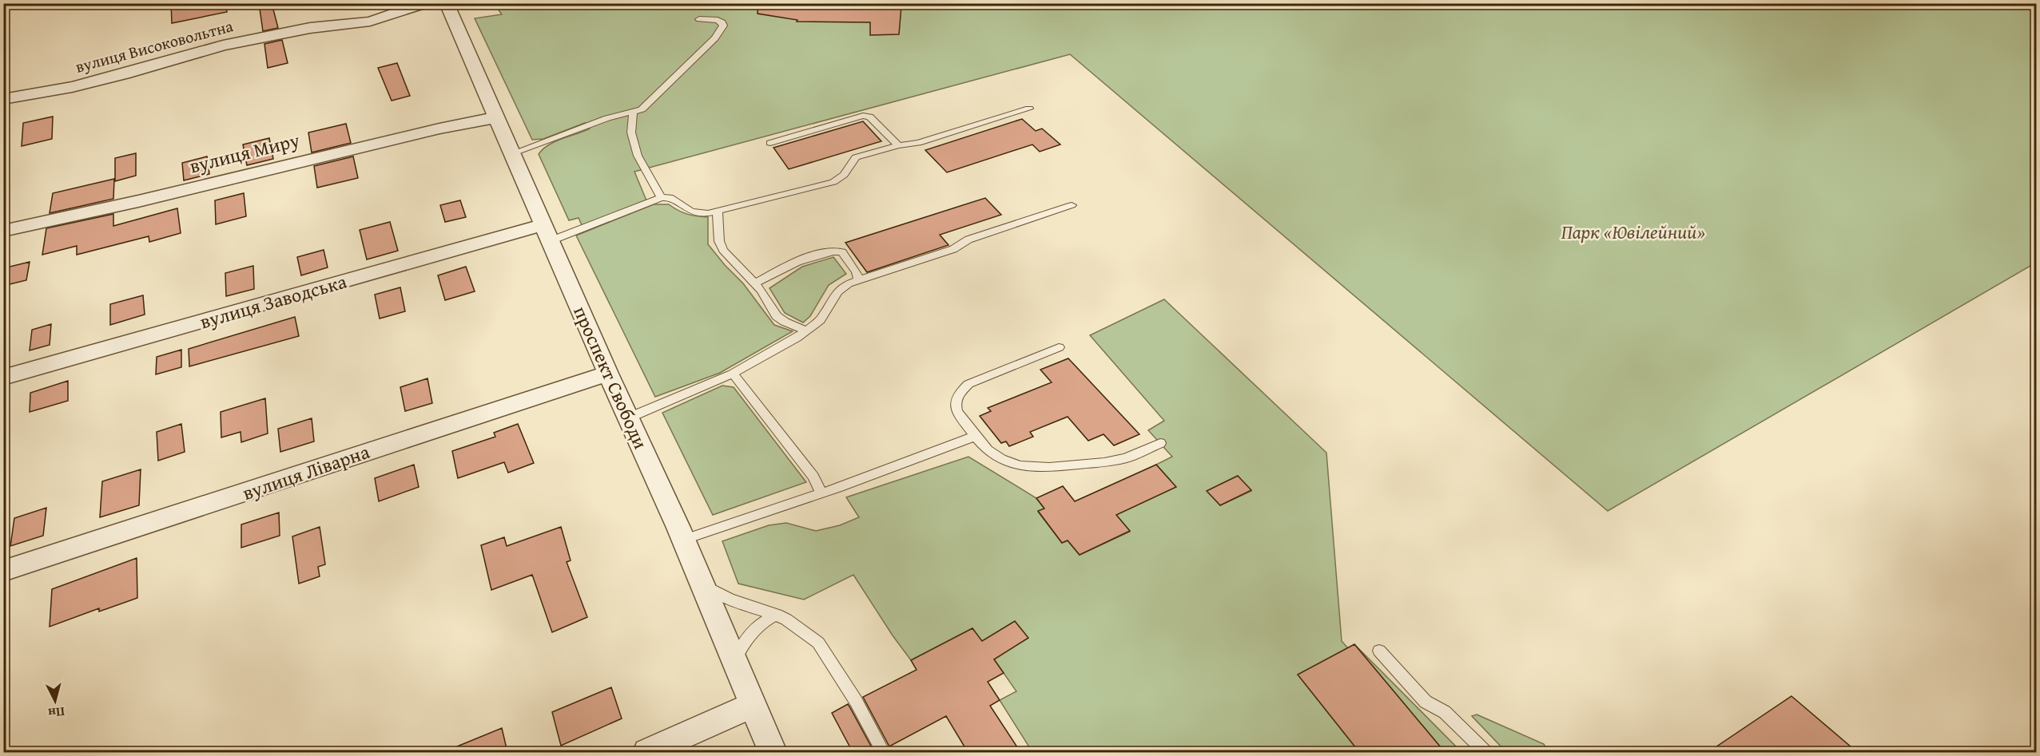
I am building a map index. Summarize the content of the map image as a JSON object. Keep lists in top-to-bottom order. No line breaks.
{"streets":{"street":["вулиця Високовольтна","вулиця Миру","вулиця Заводська","проспект Свободи","вулиця Ліварна"]},"crossings":[["вулиця Миру","проспект Свободи"],["вулиця Заводська","проспект Свободи"],["проспект Свободи","вулиця Ліварна"]],"parks":["Парк «Ювілейний»"],"north":"bottom"}
